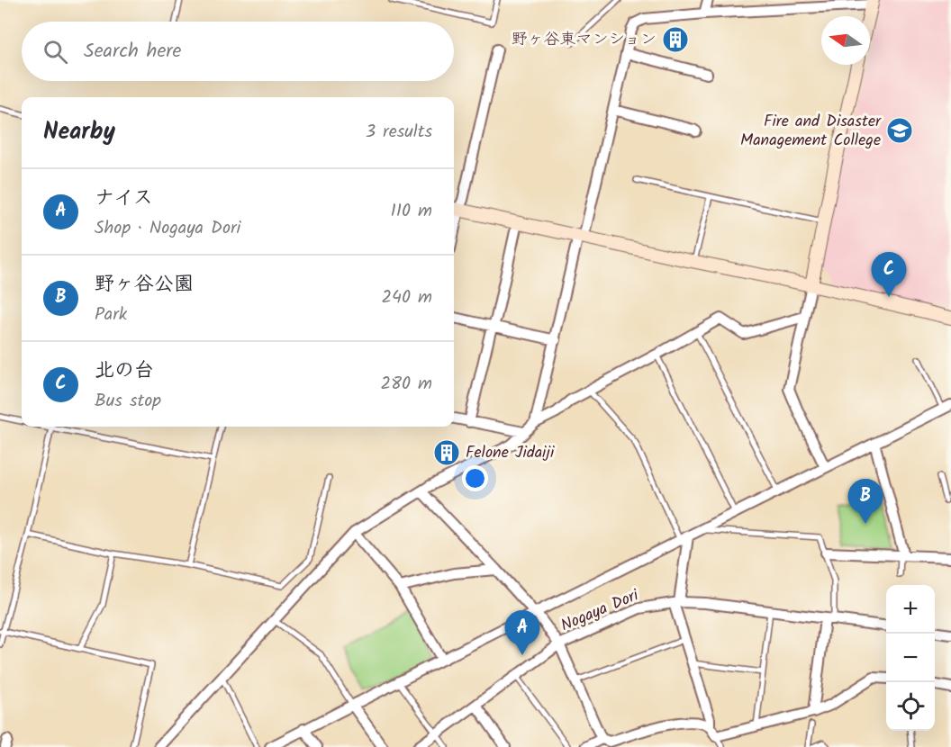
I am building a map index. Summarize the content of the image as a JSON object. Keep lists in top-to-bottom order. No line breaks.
{"streets":{"street":["Nogaya Dori"]},"places":{"building":["野ヶ谷東マンション","Felone Jidaiji"],"school or university":["Fire and Disaster Management College"]},"north":"left","page":{"search":"Search here","heading":["Nearby","3 results"],"list":[{"mark":"A","name":"ナイス","note":"Shop · Nogaya Dori","value":"110 m"},{"mark":"B","name":"野ヶ谷公園","note":"Park","value":"240 m"},{"mark":"C","name":"北の台","note":"Bus stop","value":"280 m"}],"pins":["C","B","A"],"map_buttons":["+","−"]}}
